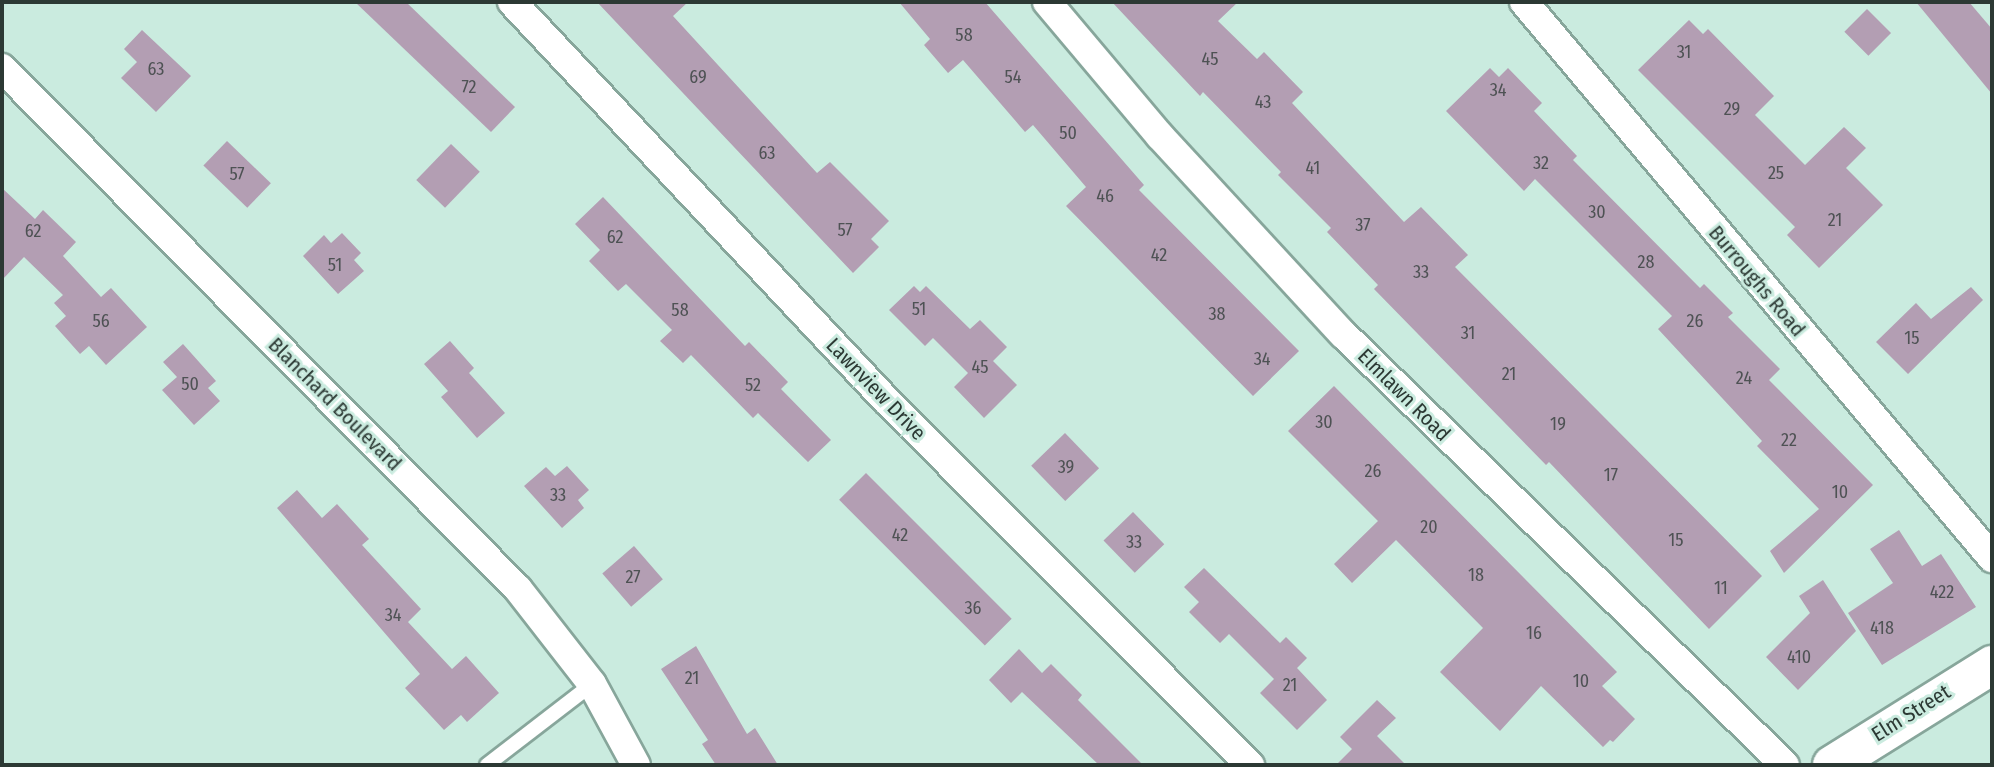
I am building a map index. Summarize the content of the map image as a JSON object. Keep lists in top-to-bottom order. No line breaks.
{"streets":{"main road":["Elm Street"],"street":["Burroughs Road","Lawnview Drive","Elmlawn Road","Blanchard Boulevard"]},"house_numbers":["58","31","45","63","69","54","72","34","43","29","50","63","32","41","25","57","46","30","21","37","57","62","62","42","28","51","33","51","58","38","56","26","31","15","34","45","21","24","50","52","30","19","22","39","26","17","10","33","20","42","15","33","18","27","11","422","36","34","418","16","410","21","10","21"]}
